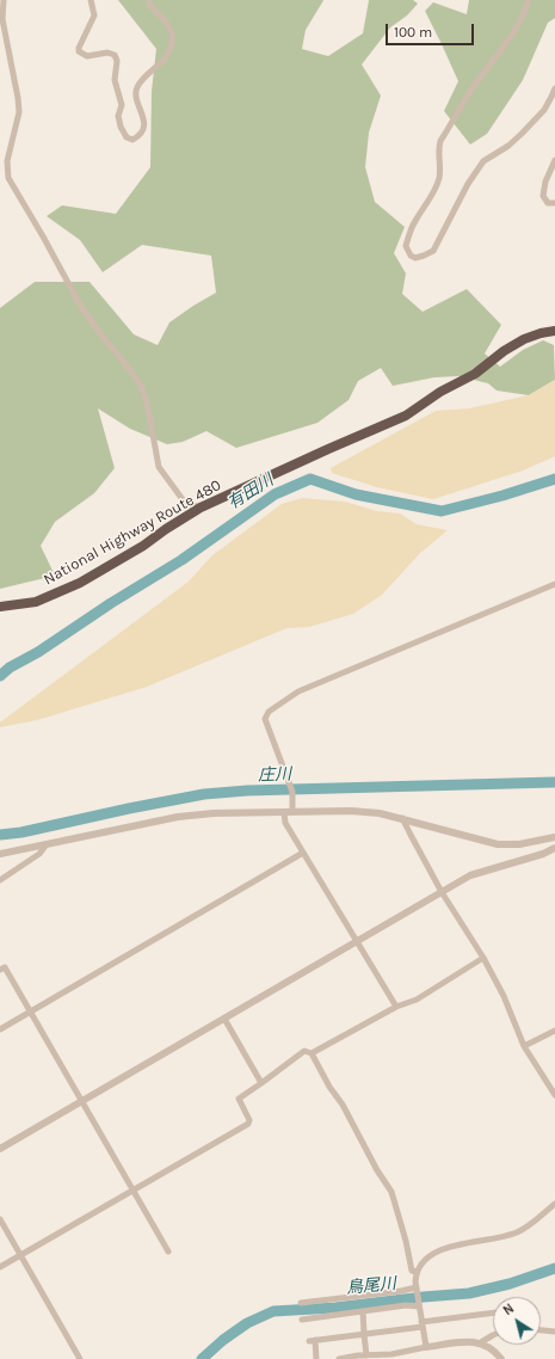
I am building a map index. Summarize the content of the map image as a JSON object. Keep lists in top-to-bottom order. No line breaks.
{"streets":{"highway":["National Highway Route 480"]},"water":["有田川","庄川","鳥尾川"],"scale_bar":"100 m","north":"top left"}
